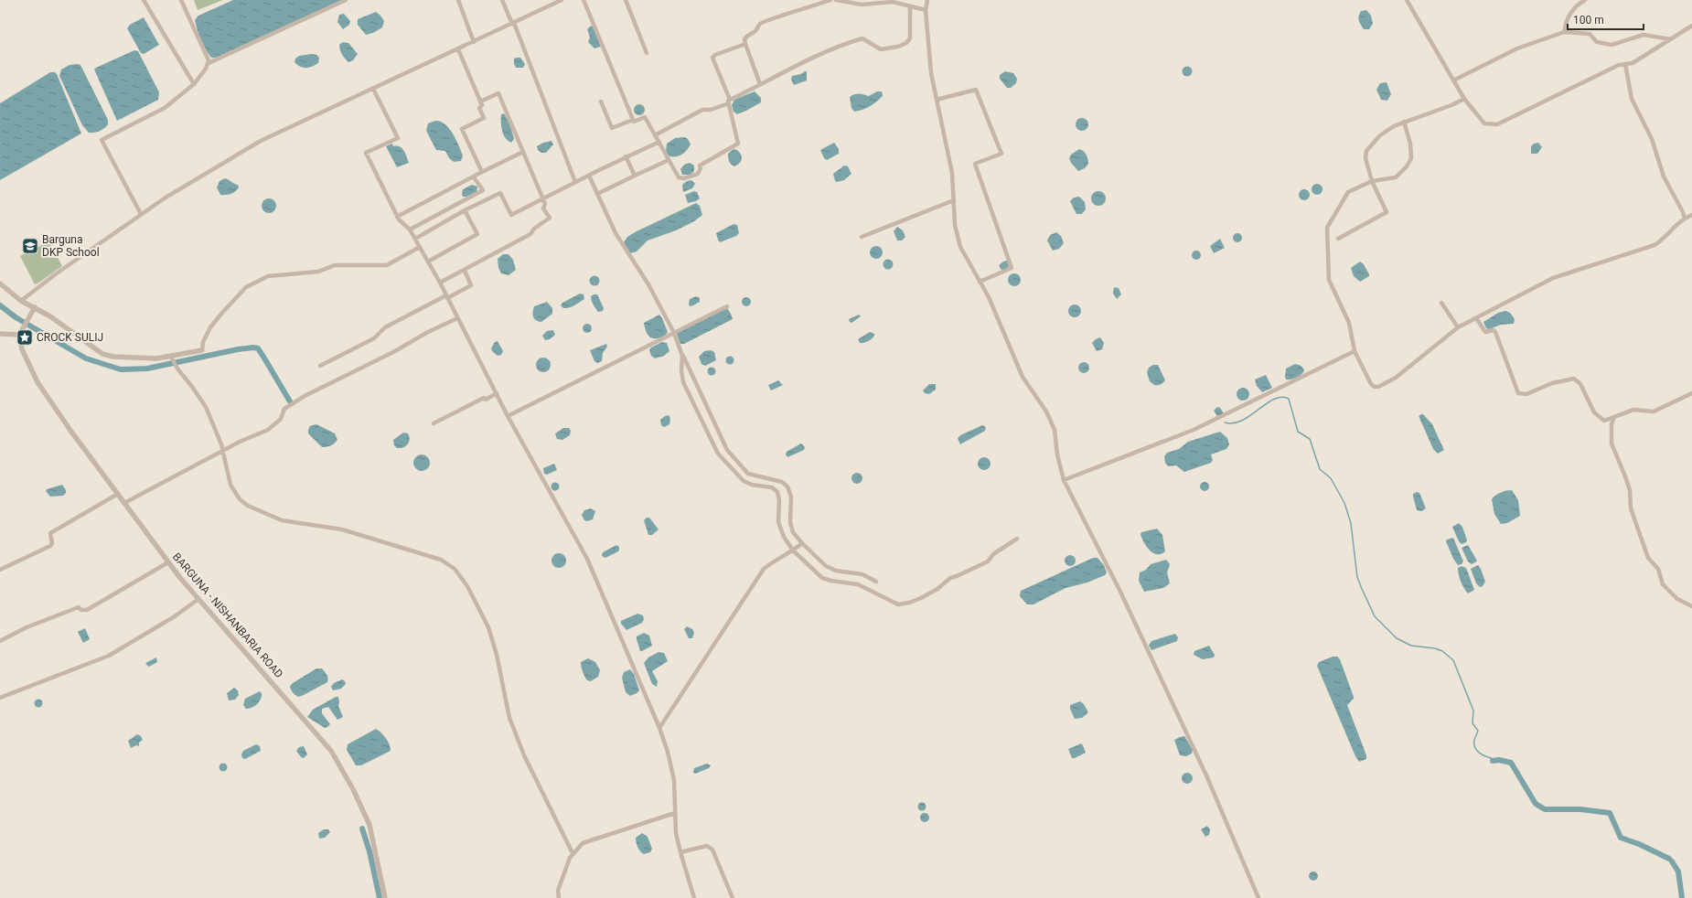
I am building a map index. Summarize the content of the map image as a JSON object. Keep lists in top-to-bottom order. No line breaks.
{"streets":{"street":["BARGUNA - NISHANBARIA ROAD"]},"places":{"school or university":["Barguna DKP School"],"place":["CROCK SULIJ"]},"scale_bar":"100 m"}
